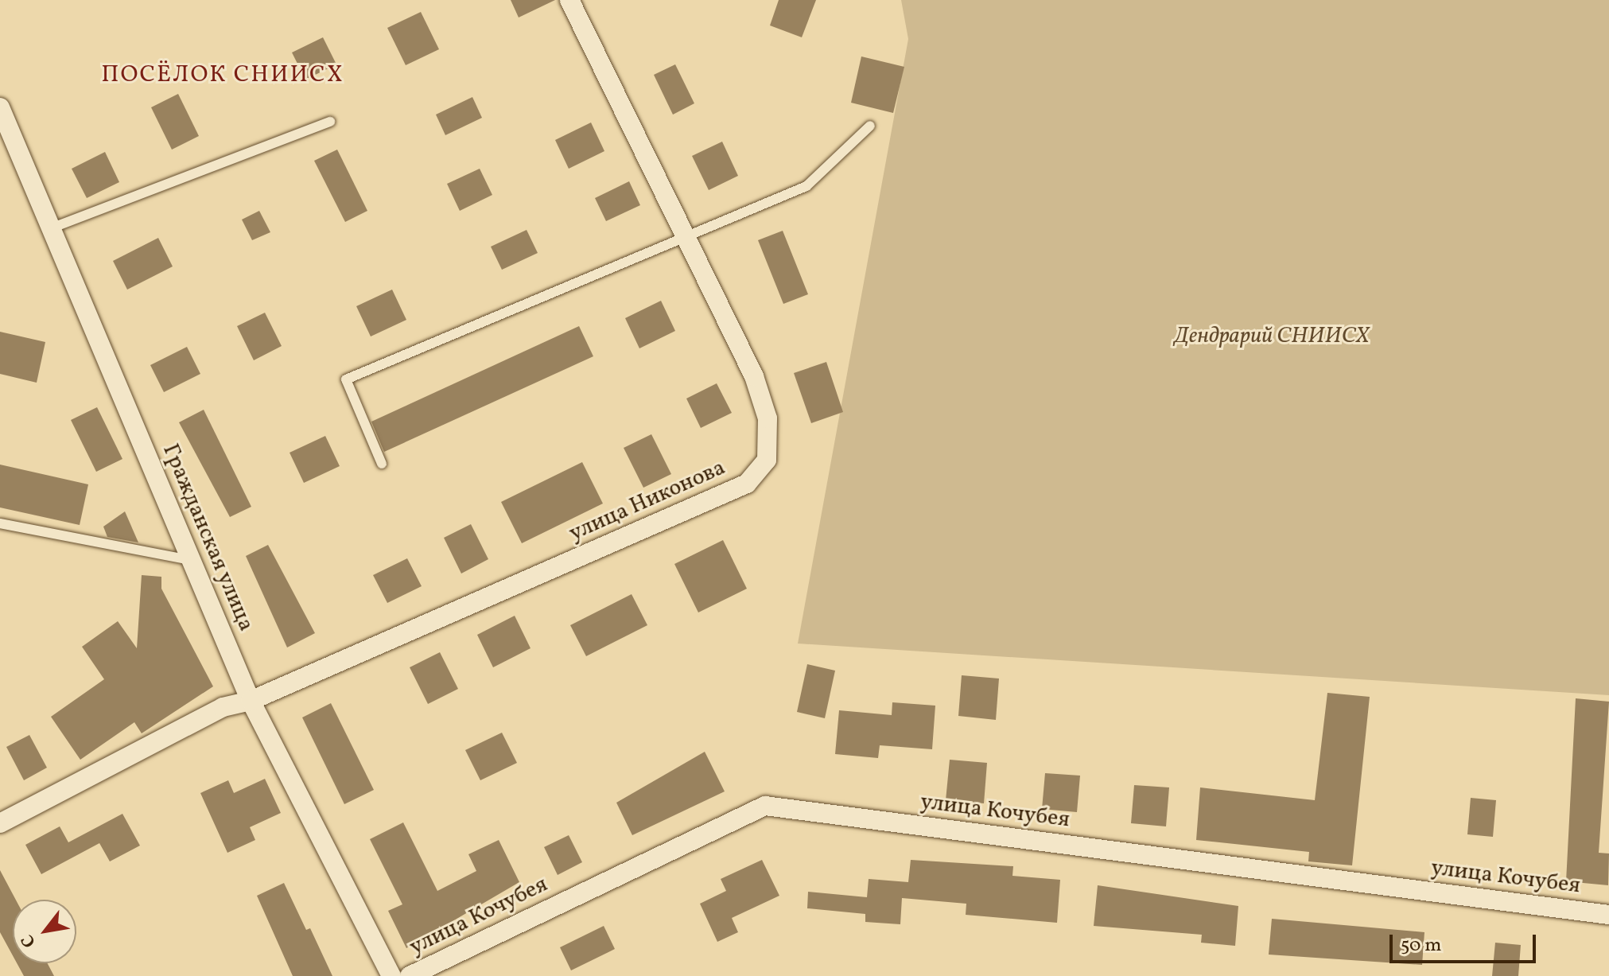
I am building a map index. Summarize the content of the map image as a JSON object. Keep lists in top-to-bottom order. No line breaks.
{"streets":{"street":["улица Никонова","Гражданская улица","улица Кочубея"]},"crossings":[["улица Никонова","Гражданская улица"]],"districts":["ПОСЁЛОК СНИИСХ"],"parks":["Дендрарий СНИИСХ"],"scale_bar":"50 m","north":"bottom left"}
